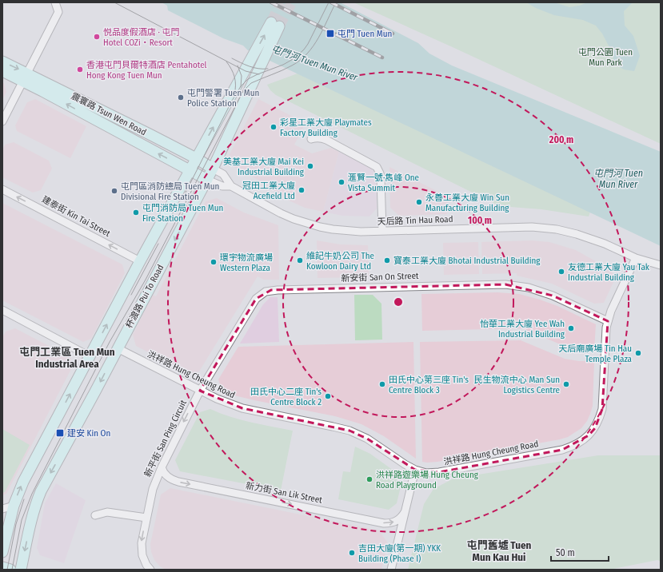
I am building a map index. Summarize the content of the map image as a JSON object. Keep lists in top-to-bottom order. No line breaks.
{"streets":{"main road":["震寰路 Tsun Wen Road","杯渡路 Pui To Road"],"street":["建泰街 Kin Tai Street","天后路 Tin Hau Road","新安街 San On Street","洪祥路 Hung Cheung Road","新平街 San Ping Circuit","新力街 San Lik Street"]},"crossings":[["震寰路 Tsun Wen Road","天后路 Tin Hau Road"],["震寰路 Tsun Wen Road","杯渡路 Pui To Road"],["建泰街 Kin Tai Street","杯渡路 Pui To Road"],["天后路 Tin Hau Road","杯渡路 Pui To Road"],["天后路 Tin Hau Road","洪祥路 Hung Cheung Road"],["新安街 San On Street","洪祥路 Hung Cheung Road"],["新安街 San On Street","新平街 San Ping Circuit"],["杯渡路 Pui To Road","洪祥路 Hung Cheung Road"],["洪祥路 Hung Cheung Road","新平街 San Ping Circuit"],["新平街 San Ping Circuit","新力街 San Lik Street"]],"one_way":["建泰街 Kin Tai Street","新平街 San Ping Circuit","新力街 San Lik Street"],"districts":["屯門工業區 Tuen Mun Industrial Area","屯門舊墟 Tuen Mun Kau Hui"],"water":["屯門河 Tuen Mun River"],"parks":["屯門公園 Tuen Mun Park"],"places":{"transit":["屯門 Tuen Mun","建安 Kin On"],"other":["悦品度假酒店 ∙ 屯門 Hotel COZi‧Resort","香港屯門貝爾特酒店 Pentahotel Hong Kong Tuen Mun","屯門警署 Tuen Mun Police Station","彩星工業大廈 Playmates Factory Building","美基工業大廈 Mai Kei Industrial Building","滙賢一號·雋峰 One Vista Summit","冠田工業大廈 Acefield Ltd","屯門區消防總局 Tuen Mun Divisional Fire Station","永善工業大廈 Win Sun Manufacturing Building","屯門消防局 Tuen Mun Fire Station","維記牛奶公司 The Kowloon Dairy Ltd","寶泰工業大廈 Bhotai Industrial Building","環宇物流廣場 Western Plaza","友德工業大廈 Yau Tak Industrial Building","怡華工業大廈 Yee Wah Industrial Building","天后廟廣場 Tin Hau Temple Plaza","田氏中心第三座 Tin's Centre Block 3","民生物流中心 Man Sun Logistics Centre","田氏中心二座 Tin's Centre Block 2","洪祥路遊樂場 Hung Cheung Road Playground","吉田大廈(第一期) YKK Building (Phase I)"]},"scale_bar":"50 m","rings":["200 m","100 m"]}
